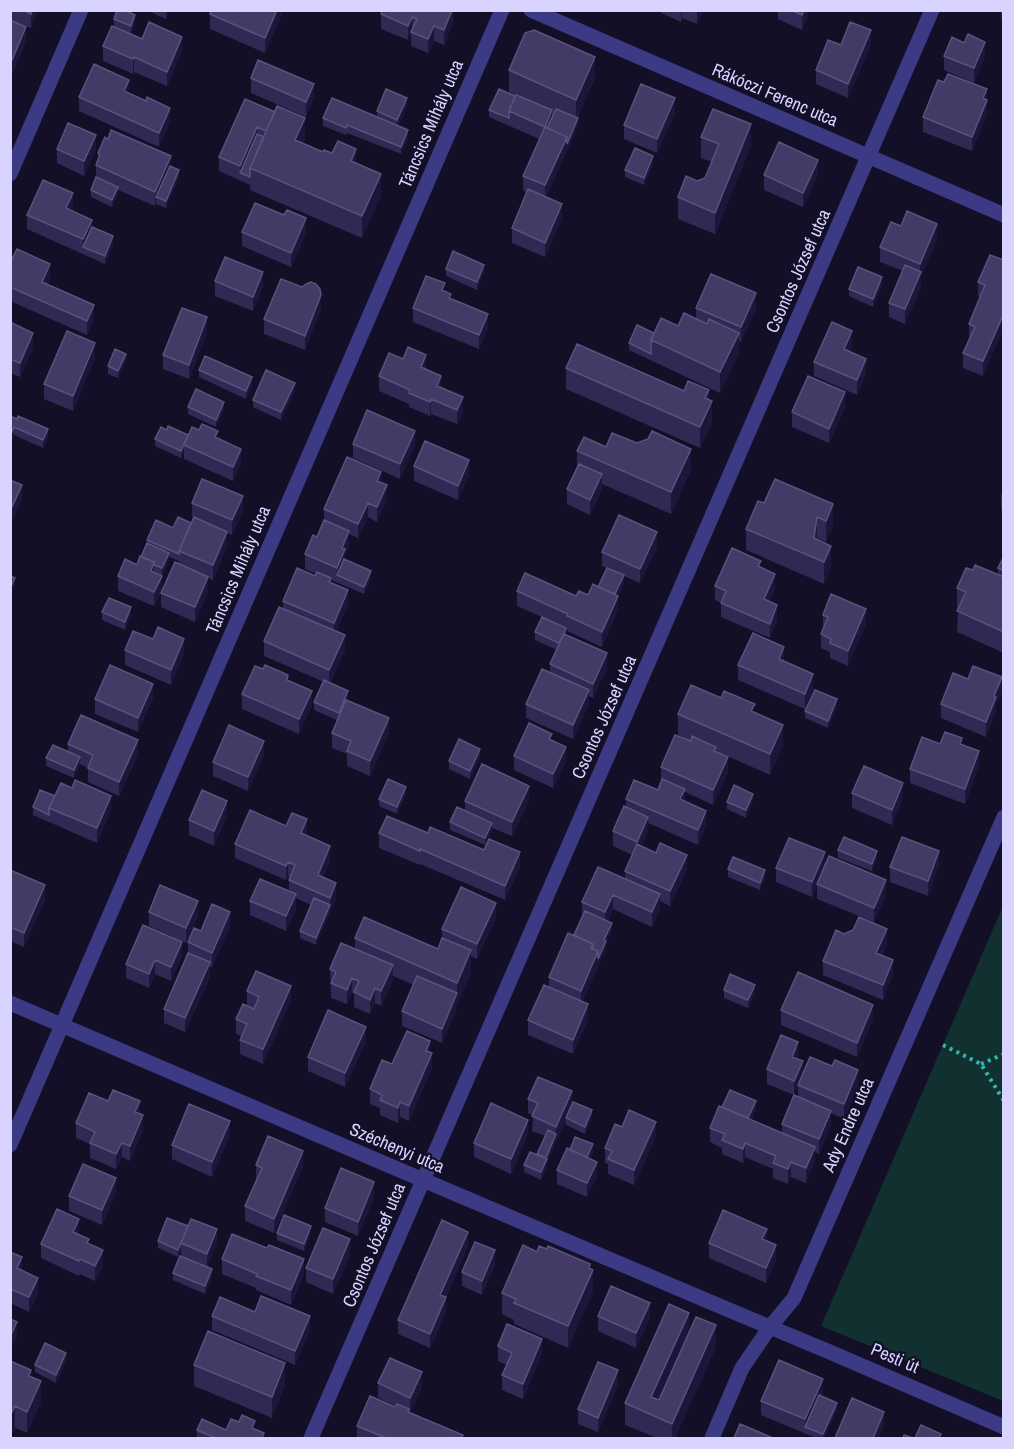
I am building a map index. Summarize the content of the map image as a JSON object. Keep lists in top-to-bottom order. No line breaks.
{"streets":{"street":["Rákóczi Ferenc utca","Táncsics Mihály utca","Csontos József utca","Ady Endre utca","Széchenyi utca","Pesti út"]},"crossings":[["Rákóczi Ferenc utca","Csontos József utca"],["Táncsics Mihály utca","Széchenyi utca"],["Csontos József utca","Széchenyi utca"],["Ady Endre utca","Széchenyi utca"],["Ady Endre utca","Pesti út"],["Széchenyi utca","Pesti út"]]}
